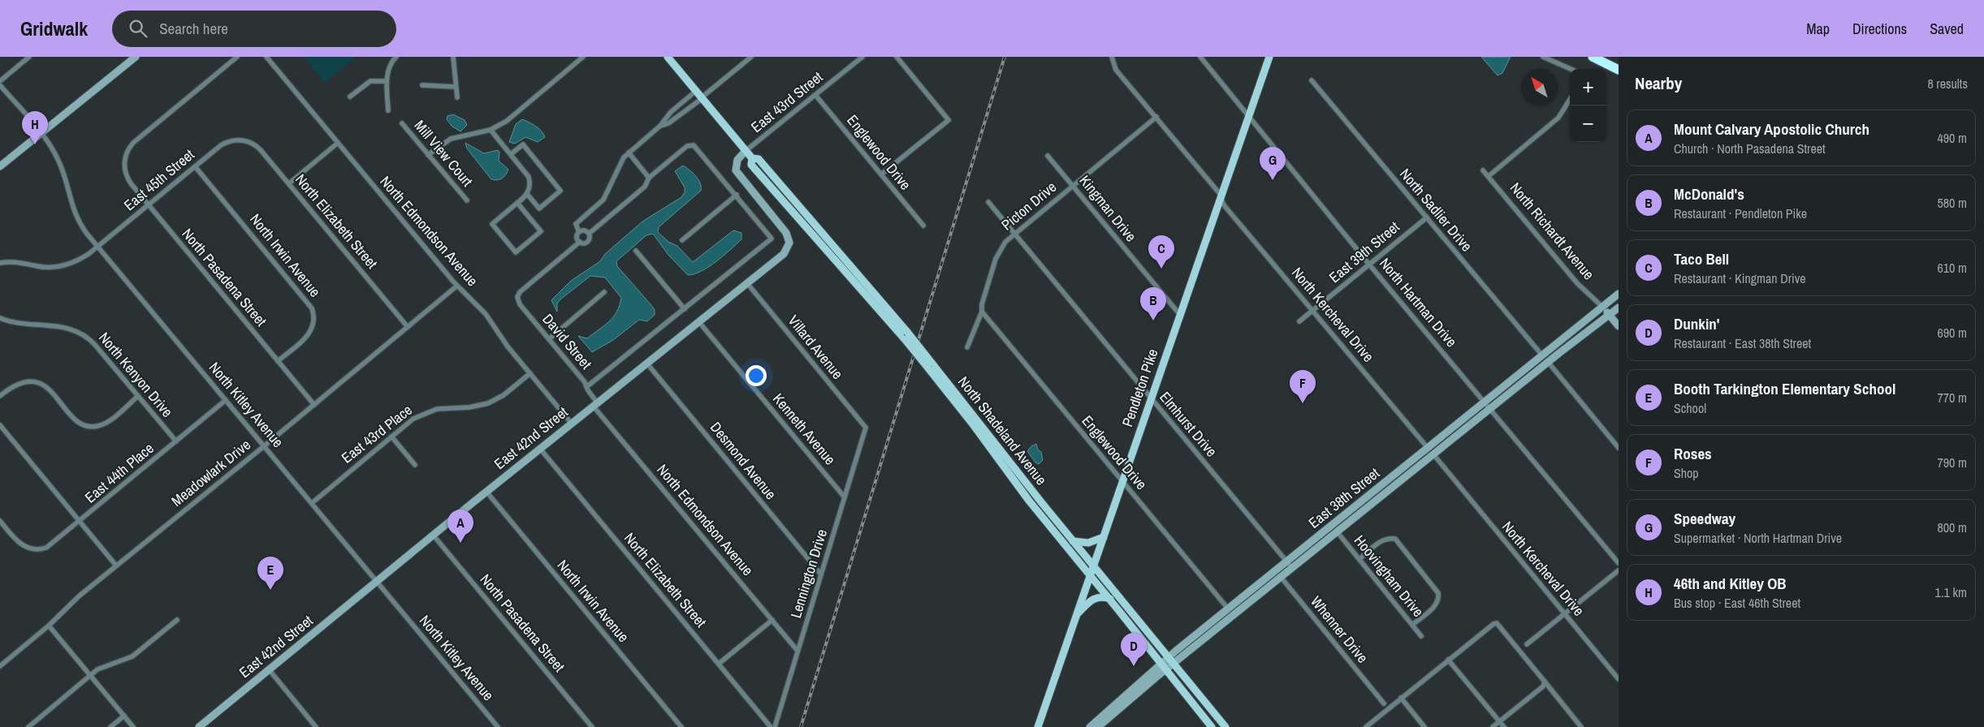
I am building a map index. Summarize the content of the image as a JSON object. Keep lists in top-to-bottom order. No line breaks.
{"streets":{"main road":["North Richardt Avenue","Pendleton Pike","North Shadeland Avenue","East 42nd Street","East 38th Street"],"street":["East 43rd Street","Englewood Drive","Mill View Court","East 45th Street","Picton Drive","Kingman Drive","North Sadlier Drive","North Elizabeth Street","North Edmondson Avenue","East 39th Street","North Irwin Avenue","North Pasadena Street","North Hartman Drive","North Kercheval Drive","David Street","Villard Avenue","North Kenyon Drive","North Kitley Avenue","Elmhurst Drive","Kenneth Avenue","East 43rd Place","Desmond Avenue","East 44th Place","Meadowlark Drive","Lennington Drive","Hoovingham Drive","Whenner Drive"]},"crossings":[["East 43rd Street","Englewood Drive"],["East 43rd Street","North Shadeland Avenue"],["East 43rd Street","East 42nd Street"],["Englewood Drive","Picton Drive"],["Englewood Drive","Pendleton Pike"],["Englewood Drive","East 38th Street"],["East 45th Street","North Elizabeth Street"],["East 45th Street","North Irwin Avenue"],["East 45th Street","North Pasadena Street"],["East 45th Street","North Kitley Avenue"],["Picton Drive","Kingman Drive"],["Picton Drive","North Kercheval Drive"],["Picton Drive","Elmhurst Drive"],["Kingman Drive","Pendleton Pike"],["North Sadlier Drive","East 39th Street"],["North Sadlier Drive","East 38th Street"],["North Elizabeth Street","East 42nd Street"],["North Elizabeth Street","Meadowlark Drive"],["North Edmondson Avenue","David Street"],["North Edmondson Avenue","East 43rd Place"],["North Edmondson Avenue","East 42nd Street"],["North Edmondson Avenue","Meadowlark Drive"],["North Edmondson Avenue","Lennington Drive"],["North Richardt Avenue","East 38th Street"],["East 39th Street","North Hartman Drive"],["East 39th Street","North Kercheval Drive"],["North Irwin Avenue","North Pasadena Street"],["North Irwin Avenue","East 42nd Street"],["North Pasadena Street","East 42nd Street"],["North Pasadena Street","Meadowlark Drive"],["North Hartman Drive","Pendleton Pike"],["North Hartman Drive","East 38th Street"],["North Kercheval Drive","Pendleton Pike"],["North Kercheval Drive","East 38th Street"],["David Street","East 42nd Street"],["Villard Avenue","East 42nd Street"],["Villard Avenue","Lennington Drive"],["North Kenyon Drive","East 44th Place"],["Pendleton Pike","Elmhurst Drive"],["Pendleton Pike","North Shadeland Avenue"],["North Kitley Avenue","East 43rd Place"],["North Kitley Avenue","East 42nd Street"],["North Kitley Avenue","East 44th Place"],["North Kitley Avenue","Meadowlark Drive"],["Elmhurst Drive","East 38th Street"],["Kenneth Avenue","East 42nd Street"],["Kenneth Avenue","Lennington Drive"],["North Shadeland Avenue","East 42nd Street"],["North Shadeland Avenue","East 38th Street"],["East 42nd Street","Desmond Avenue"],["Desmond Avenue","Lennington Drive"],["East 38th Street","Hoovingham Drive"],["East 38th Street","Whenner Drive"]],"north":"top left","page":{"header":"Gridwalk","search":"Search here","nav":["Map","Directions","Saved"],"heading":["Nearby","8 results"],"map_buttons":["+","−"],"list":[{"mark":"A","name":"Mount Calvary Apostolic Church","note":"Church · North Pasadena Street","value":"490 m"},{"mark":"B","name":"McDonald's","note":"Restaurant · Pendleton Pike","value":"580 m"},{"mark":"C","name":"Taco Bell","note":"Restaurant · Kingman Drive","value":"610 m"},{"mark":"D","name":"Dunkin'","note":"Restaurant · East 38th Street","value":"690 m"},{"mark":"E","name":"Booth Tarkington Elementary School","note":"School","value":"770 m"},{"mark":"F","name":"Roses","note":"Shop","value":"790 m"},{"mark":"G","name":"Speedway","note":"Supermarket · North Hartman Drive","value":"800 m"},{"mark":"H","name":"46th and Kitley OB","note":"Bus stop · East 46th Street","value":"1.1 km"}],"pins":["H","G","C","B","F","A","E","D"]}}
